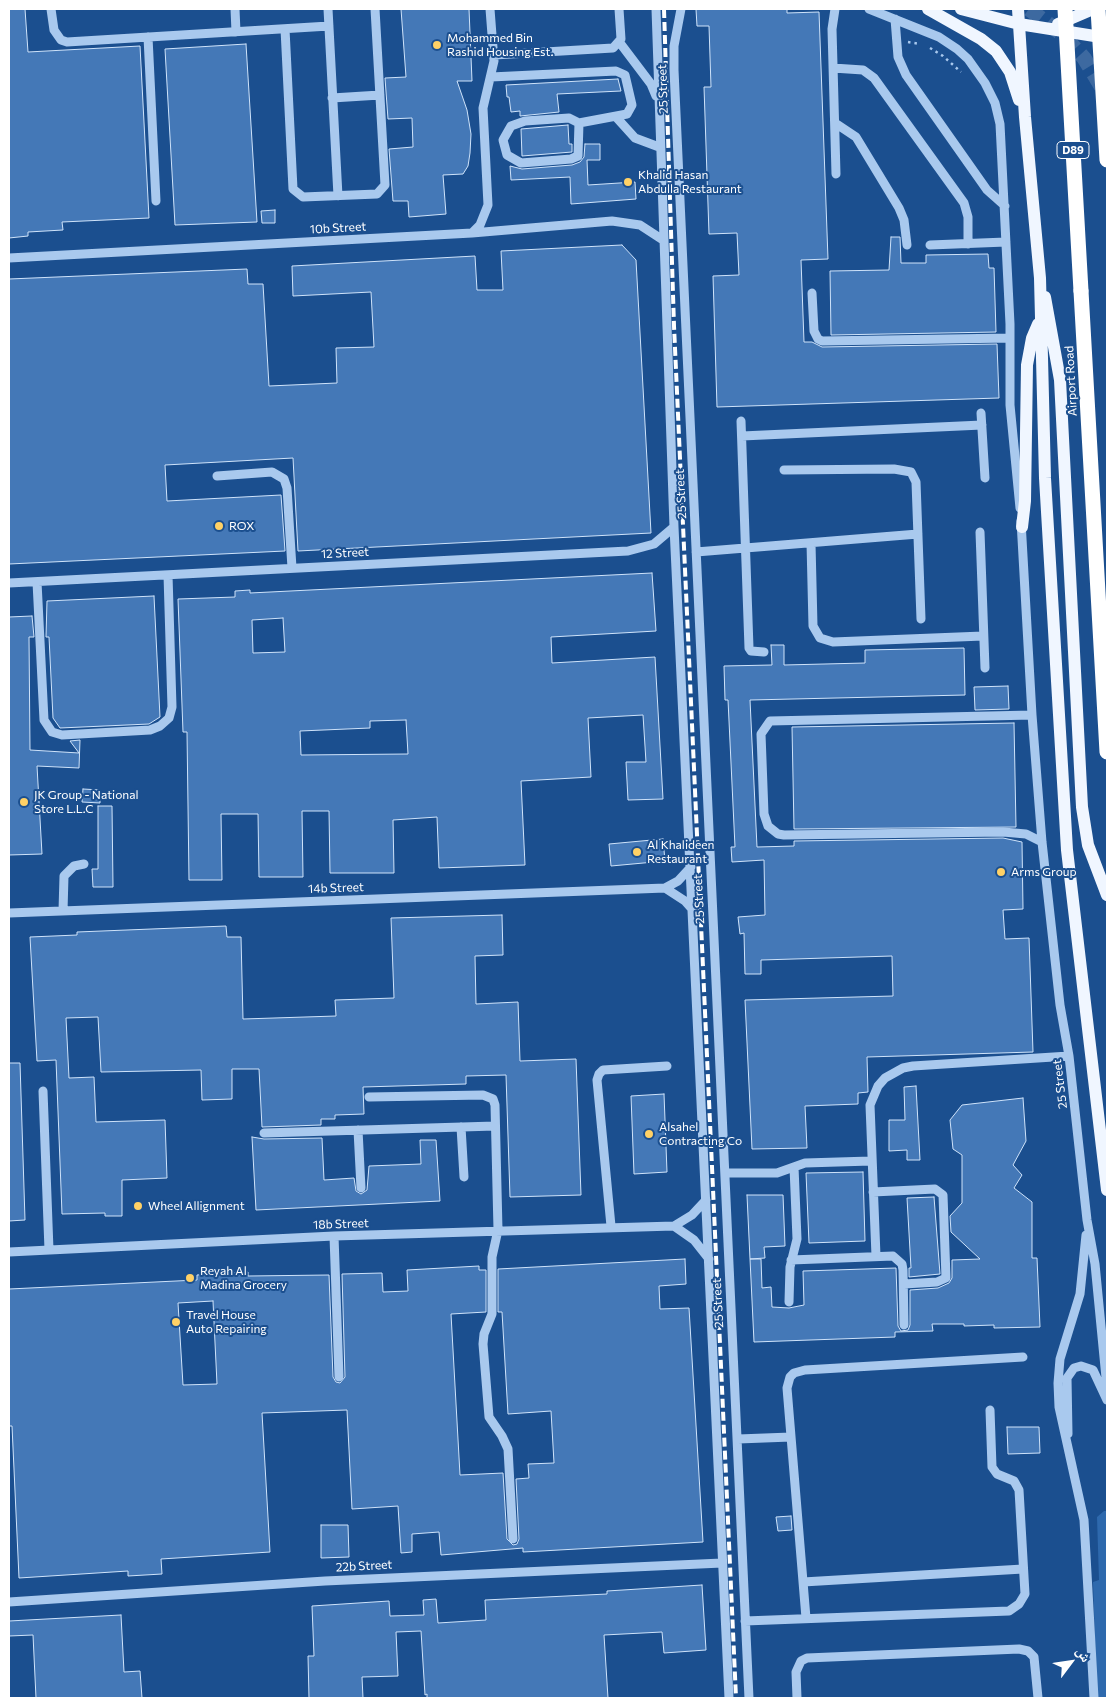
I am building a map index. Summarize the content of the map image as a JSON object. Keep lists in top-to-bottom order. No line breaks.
{"streets":{"highway":["D89","Airport Road"],"street":["25 Street","10b Street","12 Street","14b Street","18b Street","22b Street"]},"crossings":[["25 Street","10b Street"],["25 Street","12 Street"],["25 Street","22b Street"]],"places":["Mohammed Bin Rashid Housing Est.","Khalid Hasan Abdulla Restaurant","ROX","JK Group - National Store L.L.C","Al Khalideen Restaurant","Arms Group","Alsahel Contracting Co","Wheel Allignment","Reyah Al Madina Grocery","Travel House Auto Repairing"],"north":"top right"}
